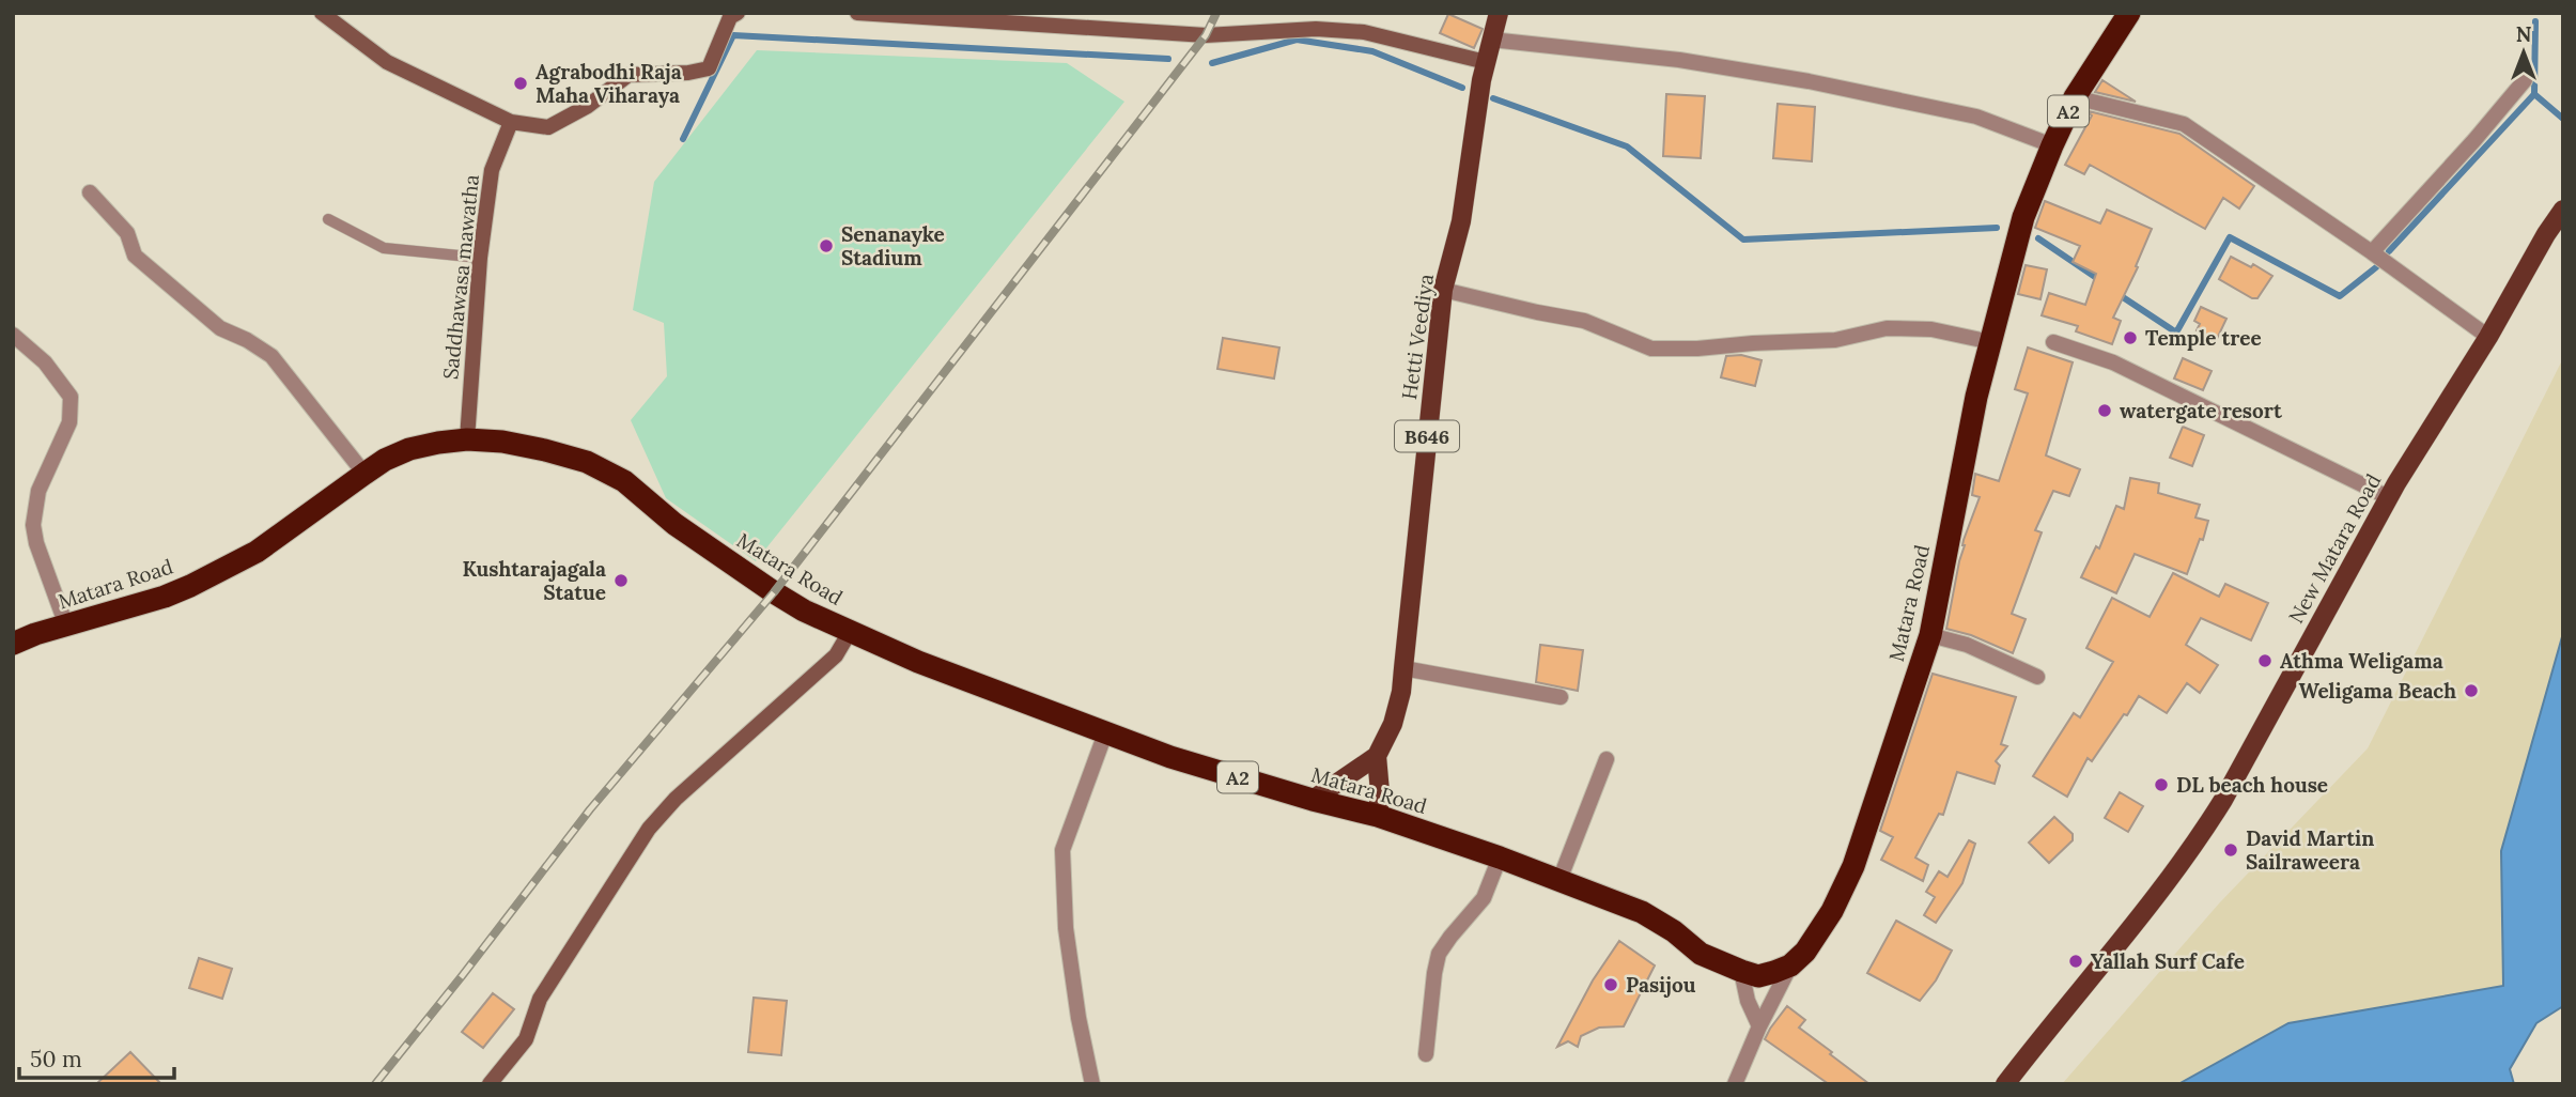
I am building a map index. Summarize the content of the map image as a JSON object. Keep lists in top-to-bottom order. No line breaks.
{"streets":{"highway":["A2","Matara Road"],"main road":["Hetti Veediya","B646","New Matara Road"],"street":["Saddhawasa mawatha"]},"crossings":[["Saddhawasa mawatha","Matara Road"],["Hetti Veediya","Matara Road"]],"places":["Agrabodhi Raja Maha Viharaya","Senanayke Stadium","Temple tree","watergate resort","Kushtarajagala Statue","Athma Weligama","Weligama Beach","DL beach house","David Martin Sailraweera","Yallah Surf Cafe","Pasijou"],"scale_bar":"50 m","north":"top"}
